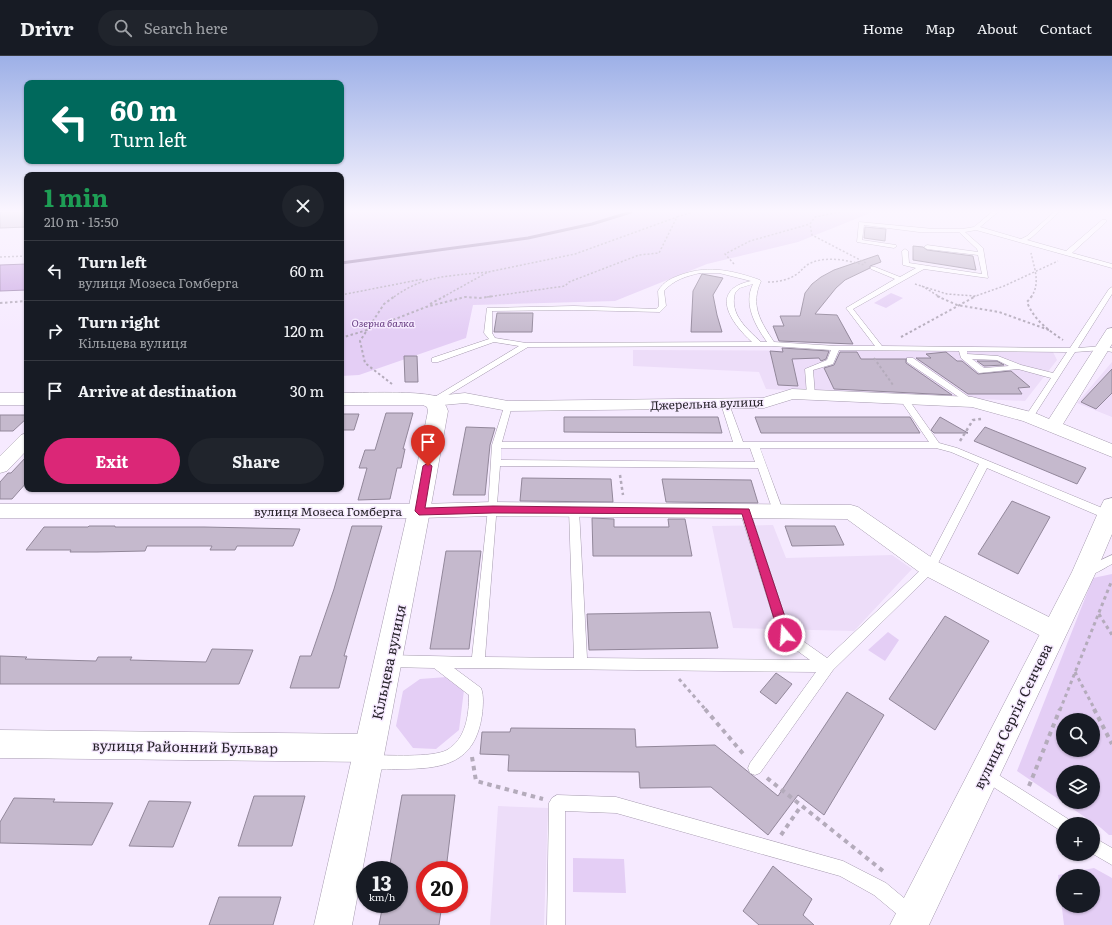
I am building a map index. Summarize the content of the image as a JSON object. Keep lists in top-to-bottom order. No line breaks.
{"streets":{"main road":["Джерельна вулиця","Кільцева вулиця","вулиця Сергія Сєнчева"],"street":["вулиця Мозеса Гомберга","вулиця Районний Бульвар"]},"crossings":[["Джерельна вулиця","Кільцева вулиця"],["вулиця Мозеса Гомберга","Кільцева вулиця"],["вулиця Мозеса Гомберга","вулиця Сергія Сєнчева"],["Кільцева вулиця","вулиця Районний Бульвар"]],"parks":["Озерна балка"],"page":{"header":"Drivr","search":"Search here","nav":["Home","Map","About","Contact"],"turn":["60 m","Turn left"],"heading":["1 min","210 m · 15:50"],"list":[{"name":"Turn left","note":"вулиця Мозеса Гомберга","value":"60 m"},{"name":"Turn right","note":"Кільцева вулиця","value":"120 m"},{"name":"Arrive at destination","value":"30 m"}],"buttons":["Exit","Share"],"map_buttons":["+","−"],"speed":"13 km/h","limit":"20"}}
